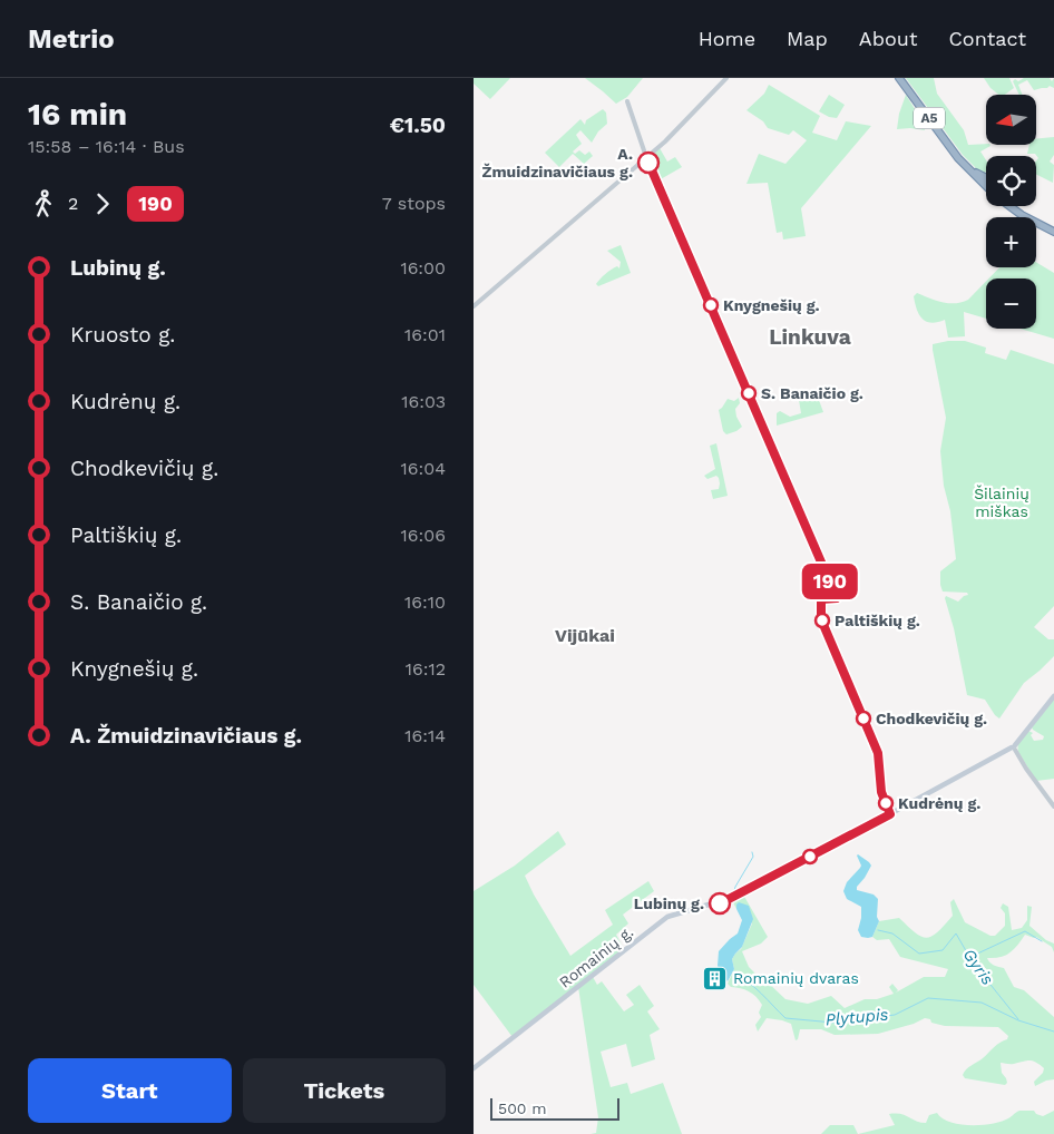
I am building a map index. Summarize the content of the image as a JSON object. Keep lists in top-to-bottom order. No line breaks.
{"streets":{"highway":["A5"],"main road":["Romainių g."]},"districts":["Linkuva","Vijūkai"],"water":["Gyris","Plytupis"],"parks":["Šilainių miškas"],"places":{"other":["A. Žmuidzinavičiaus g.","Knygnešių g.","S. Banaičio g.","Paltiškių g.","Chodkevičių g.","Kudrėnų g.","Lubinų g."],"building":["Romainių dvaras"]},"lines":["bus line 190"],"scale_bar":"500 m","north":"left","page":{"header":"Metrio","nav":["Home","Map","About","Contact"],"heading":["16 min","15:58 – 16:14 · Bus","€1.50"],"on_map":"190","map_buttons":["+","−"],"legs":["2","190","7 stops"],"list":[{"name":"Lubinų g.","value":"16:00"},{"name":"Kruosto g.","value":"16:01"},{"name":"Kudrėnų g.","value":"16:03"},{"name":"Chodkevičių g.","value":"16:04"},{"name":"Paltiškių g.","value":"16:06"},{"name":"S. Banaičio g.","value":"16:10"},{"name":"Knygnešių g.","value":"16:12"},{"name":"A. Žmuidzinavičiaus g.","value":"16:14"}],"buttons":["Start","Tickets"],"scale":"500 m"}}
